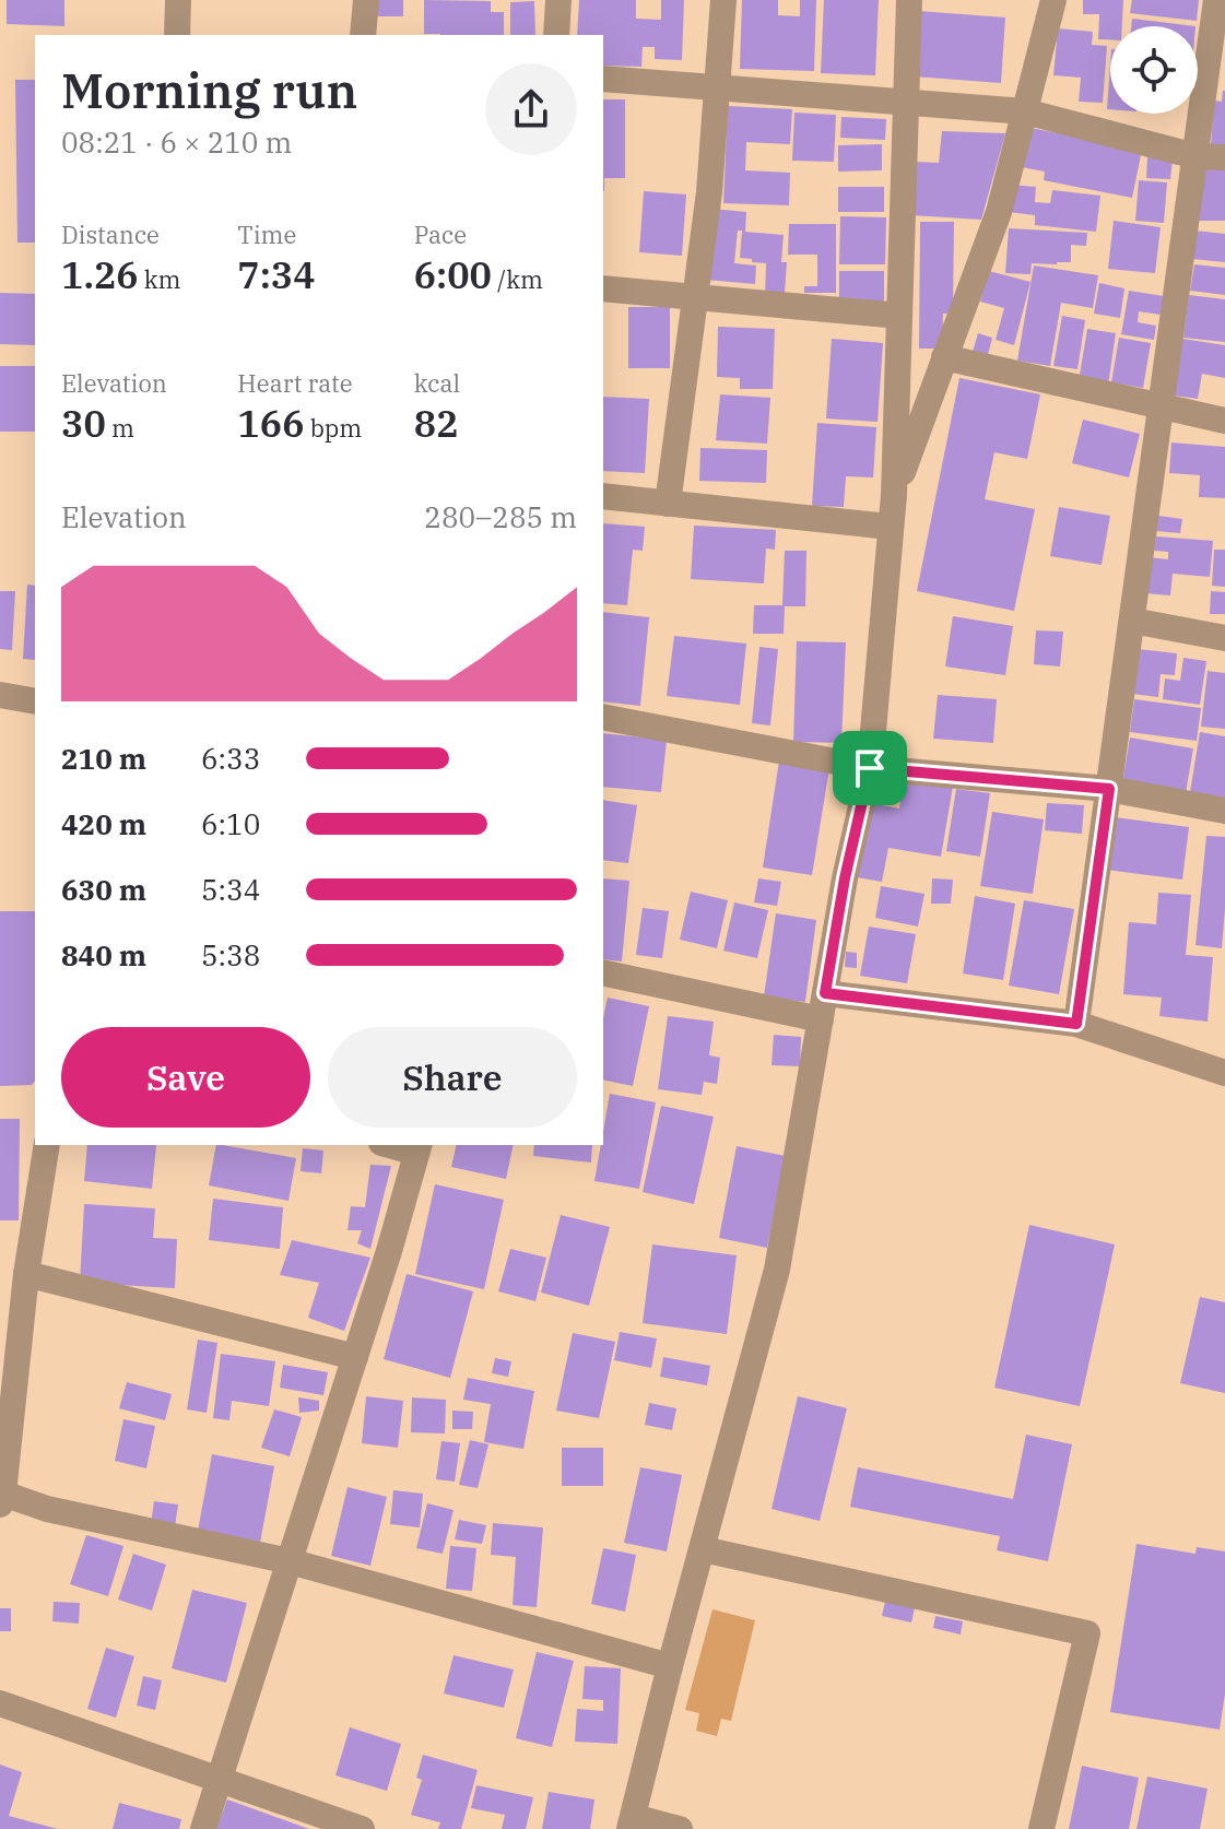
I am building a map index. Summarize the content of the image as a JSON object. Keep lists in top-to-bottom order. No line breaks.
{"page":{"heading":["Morning run","08:21 · 6 × 210 m"],"stats":[["Distance","1.26 km"],["Time","7:34"],["Pace","6:00 /km"],["Elevation","30 m"],["Heart rate","166 bpm"],["kcal","82"]],"chart":["Elevation","280–285 m"],"list":[{"name":"210 m","note":"6:33"},{"name":"420 m","note":"6:10"},{"name":"630 m","note":"5:34"},{"name":"840 m","note":"5:38"}],"buttons":["Save","Share"]}}
